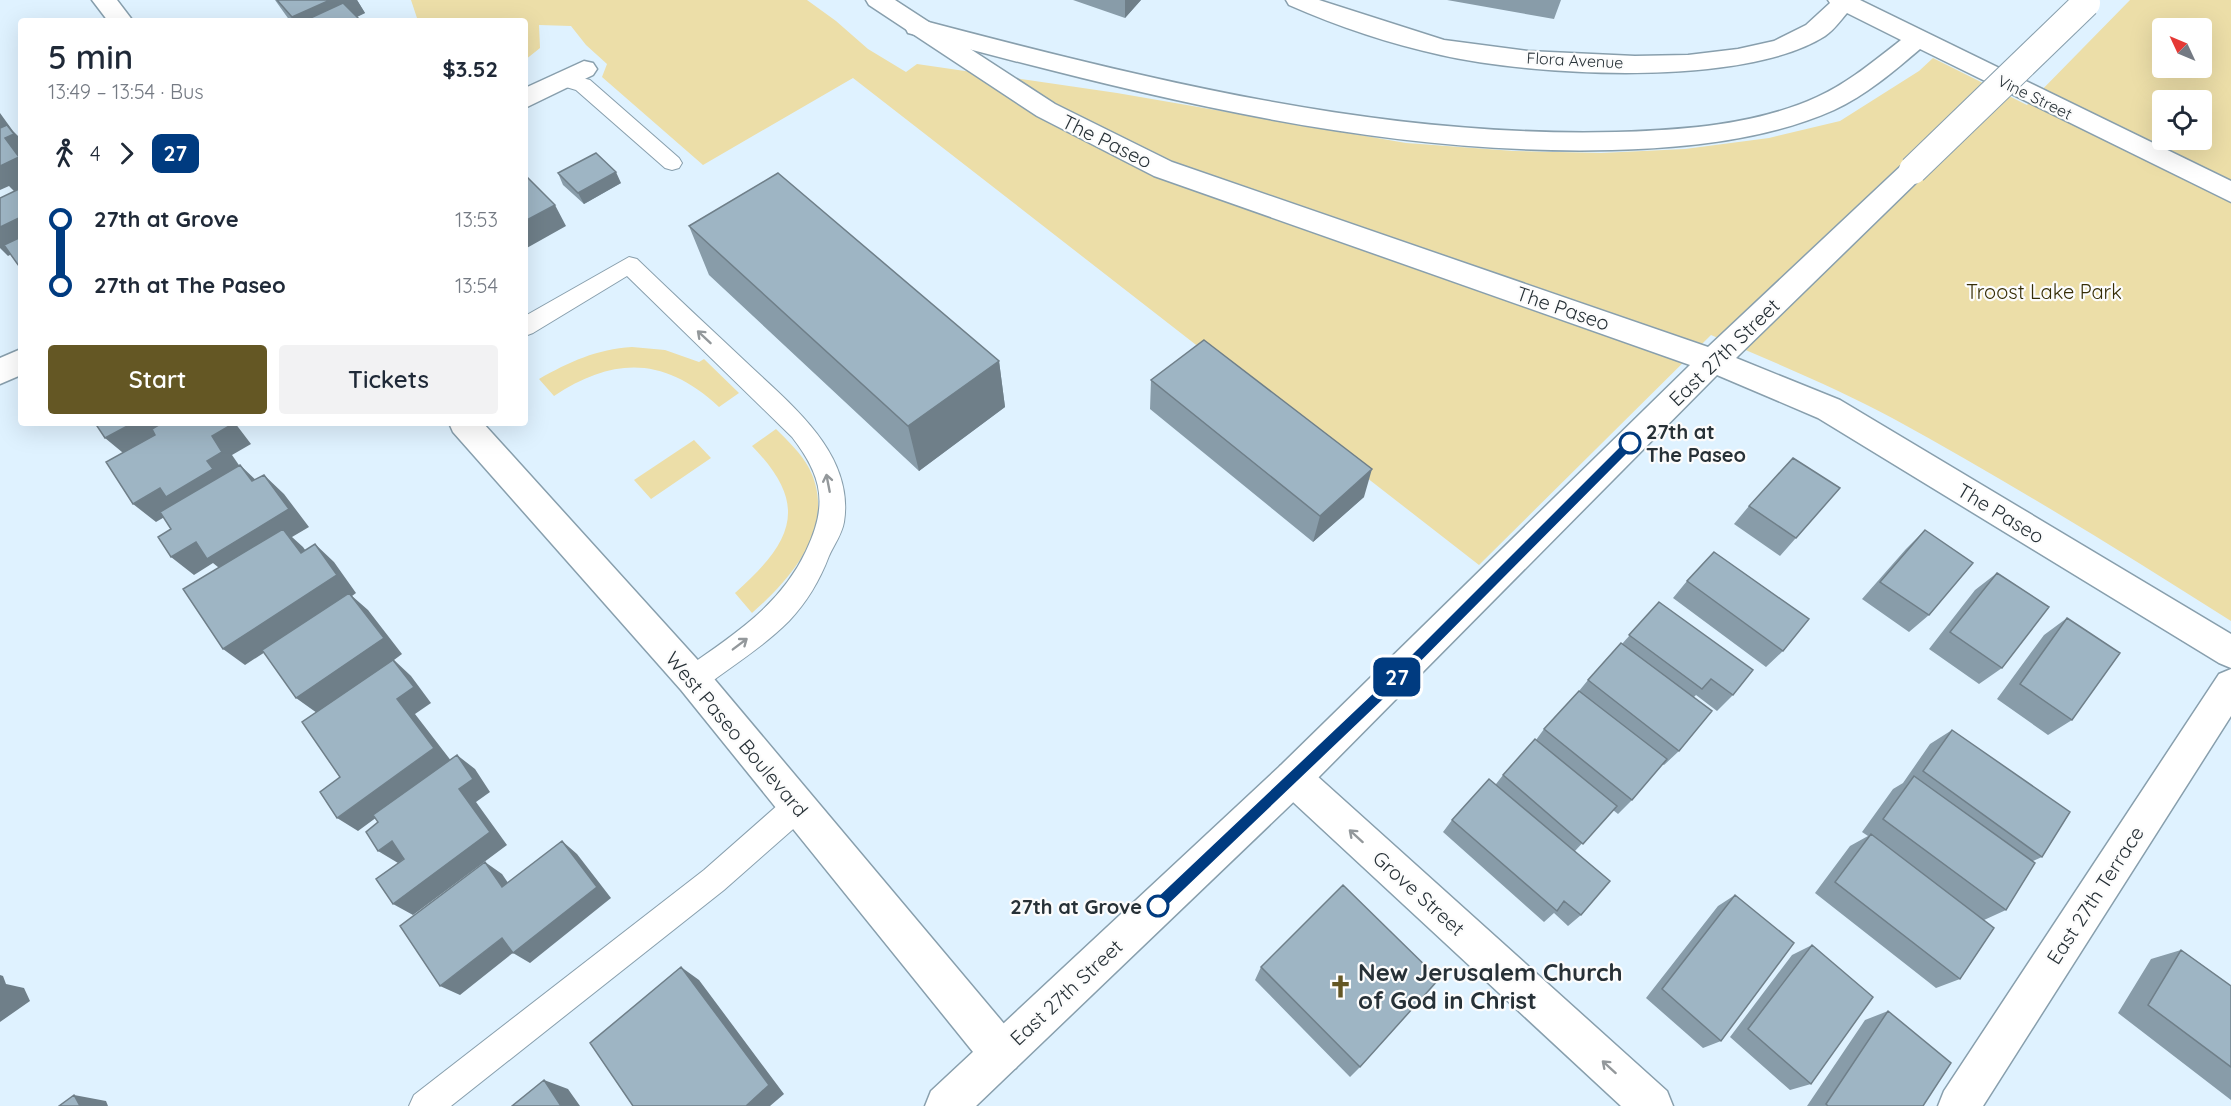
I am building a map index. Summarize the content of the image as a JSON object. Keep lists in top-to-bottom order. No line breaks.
{"streets":{"street":["Flora Avenue","Vine Street","The Paseo","East 27th Street","West Paseo Boulevard","Grove Street","East 27th Terrace"]},"crossings":[["Flora Avenue","Vine Street"],["The Paseo","East 27th Street"],["East 27th Street","West Paseo Boulevard"],["East 27th Street","Grove Street"]],"one_way":["Grove Street"],"parks":["Troost Lake Park"],"places":{"other":["27th at The Paseo","27th at Grove"],"church":["New Jerusalem Church of God in Christ"]},"lines":["bus line 27"],"north":"top left","page":{"on_map":"27","heading":["5 min","13:49 – 13:54 · Bus","$3.52"],"legs":["4","27"],"list":[{"name":"27th at Grove","value":"13:53"},{"name":"27th at The Paseo","value":"13:54"}],"buttons":["Start","Tickets"]}}
